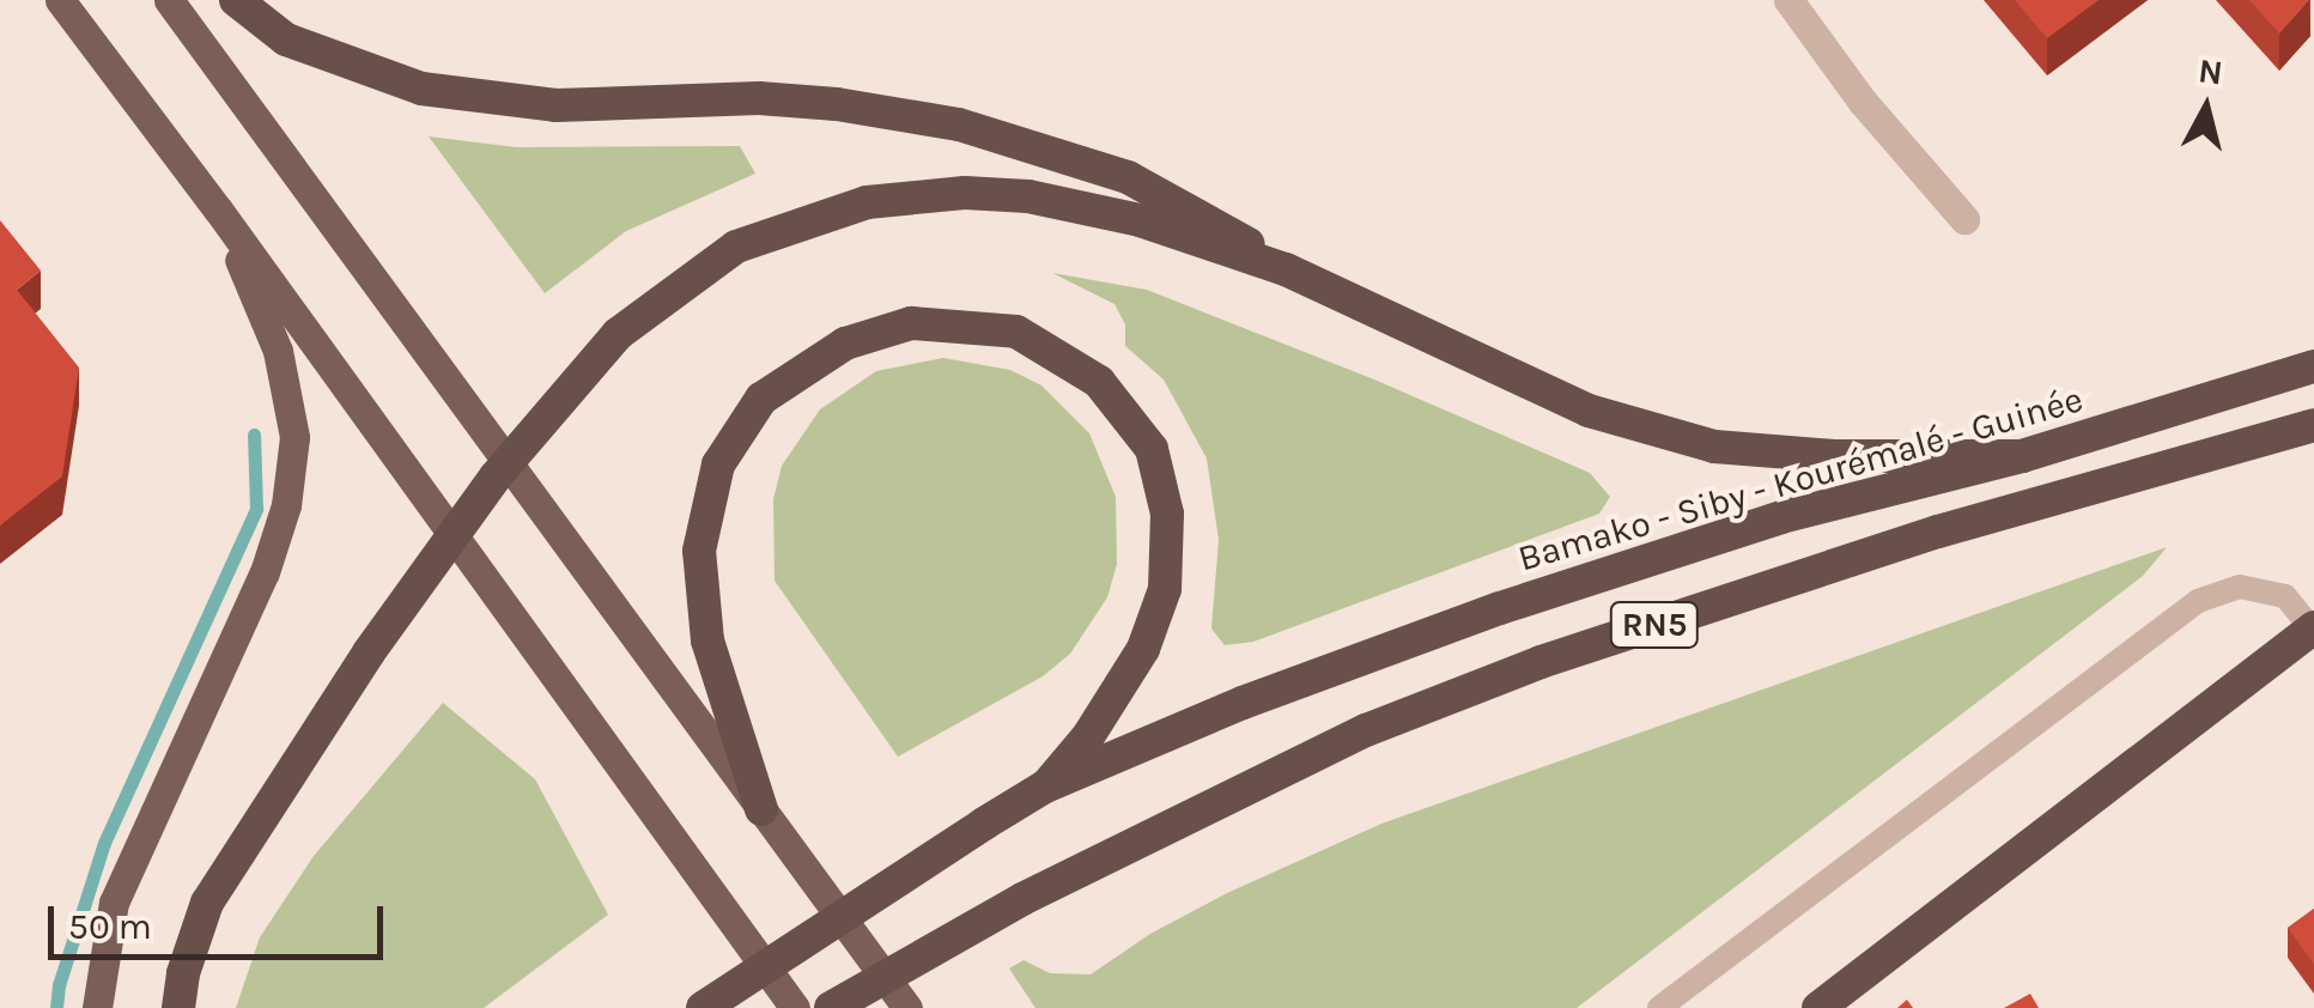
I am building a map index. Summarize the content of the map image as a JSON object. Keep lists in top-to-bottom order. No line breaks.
{"streets":{"highway":["Bamako - Siby - Kourémalé - Guinée","RN5"]},"scale_bar":"50 m","north":"top"}
